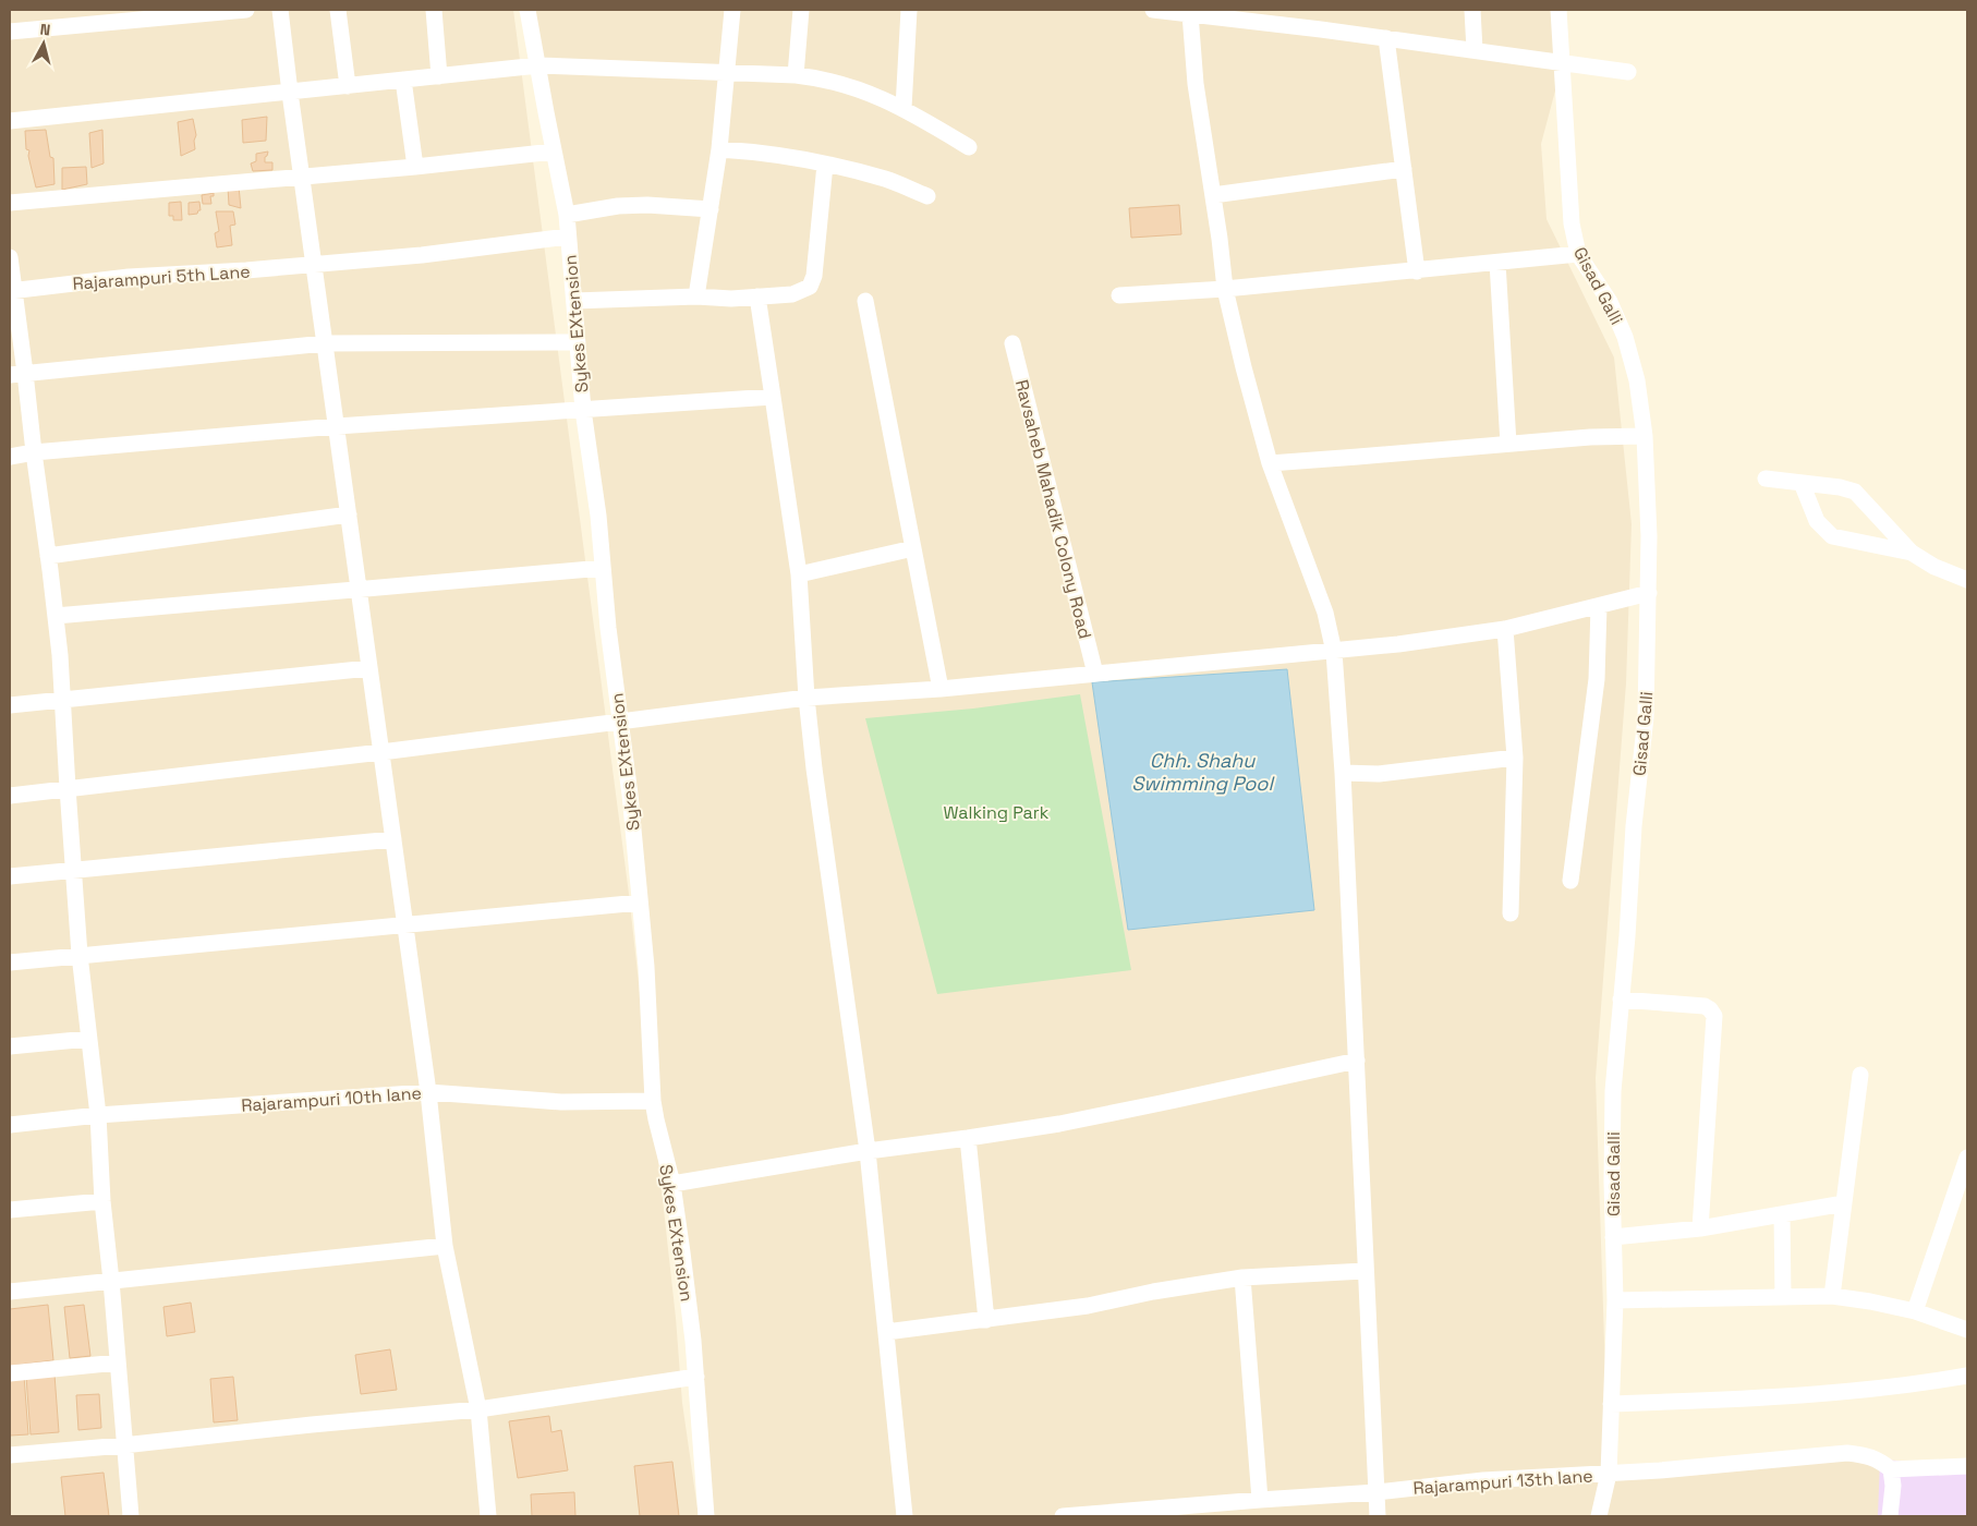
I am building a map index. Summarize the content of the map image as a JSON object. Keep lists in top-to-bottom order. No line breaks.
{"streets":{"street":["Rajarampuri 5th Lane","Gisad Galli","Sykes EXtension","Ravsaheb Mahadik Colony Road","Rajarampuri 10th lane","Rajarampuri 13th lane"]},"crossings":[["Rajarampuri 5th Lane","Sykes EXtension"],["Gisad Galli","Rajarampuri 13th lane"],["Sykes EXtension","Rajarampuri 10th lane"]],"water":["Chh. Shahu Swimming Pool"],"parks":["Walking Park"],"north":"top"}
